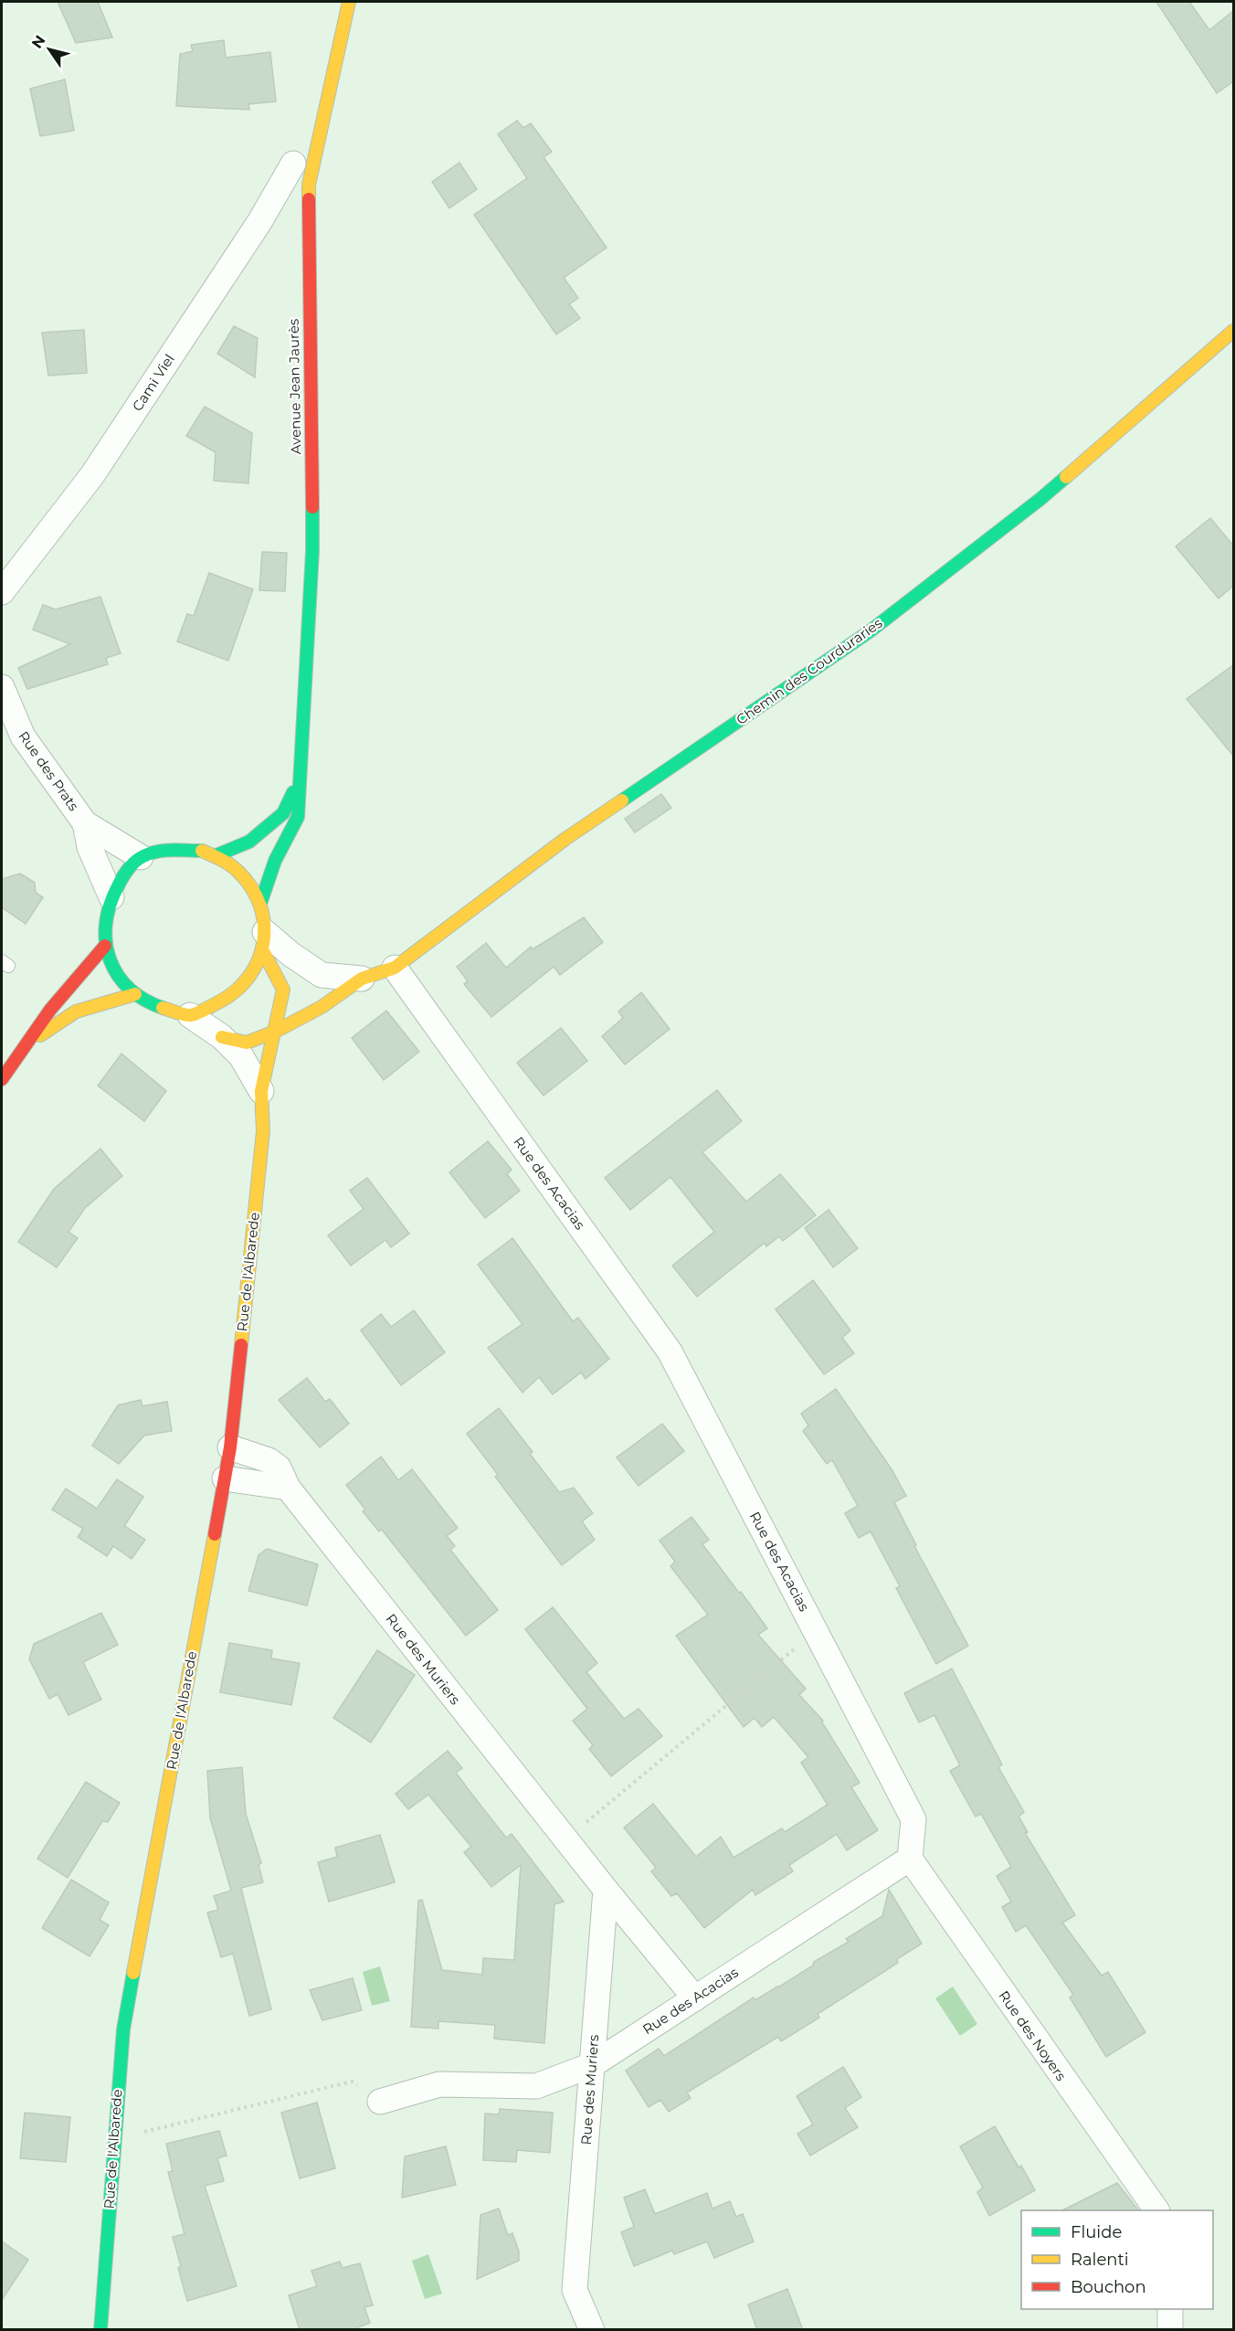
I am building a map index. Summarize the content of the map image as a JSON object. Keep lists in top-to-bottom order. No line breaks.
{"streets":{"street":["Cami Viel","Avenue Jean Jaurès","Chemin des Courduraries","Rue des Prats","Rue des Acacias","Rue de l'Albarede","Rue des Muriers","Rue des Noyers"]},"crossings":[["Avenue Jean Jaurès","Chemin des Courduraries"],["Avenue Jean Jaurès","Rue des Prats"],["Avenue Jean Jaurès","Rue de l'Albarede"],["Chemin des Courduraries","Rue des Prats"],["Chemin des Courduraries","Rue des Acacias"],["Chemin des Courduraries","Rue de l'Albarede"],["Rue des Prats","Rue de l'Albarede"],["Rue des Acacias","Rue des Muriers"],["Rue des Acacias","Rue des Noyers"],["Rue de l'Albarede","Rue des Muriers"]],"legend":["Fluide","Ralenti","Bouchon"],"north":"top left"}
